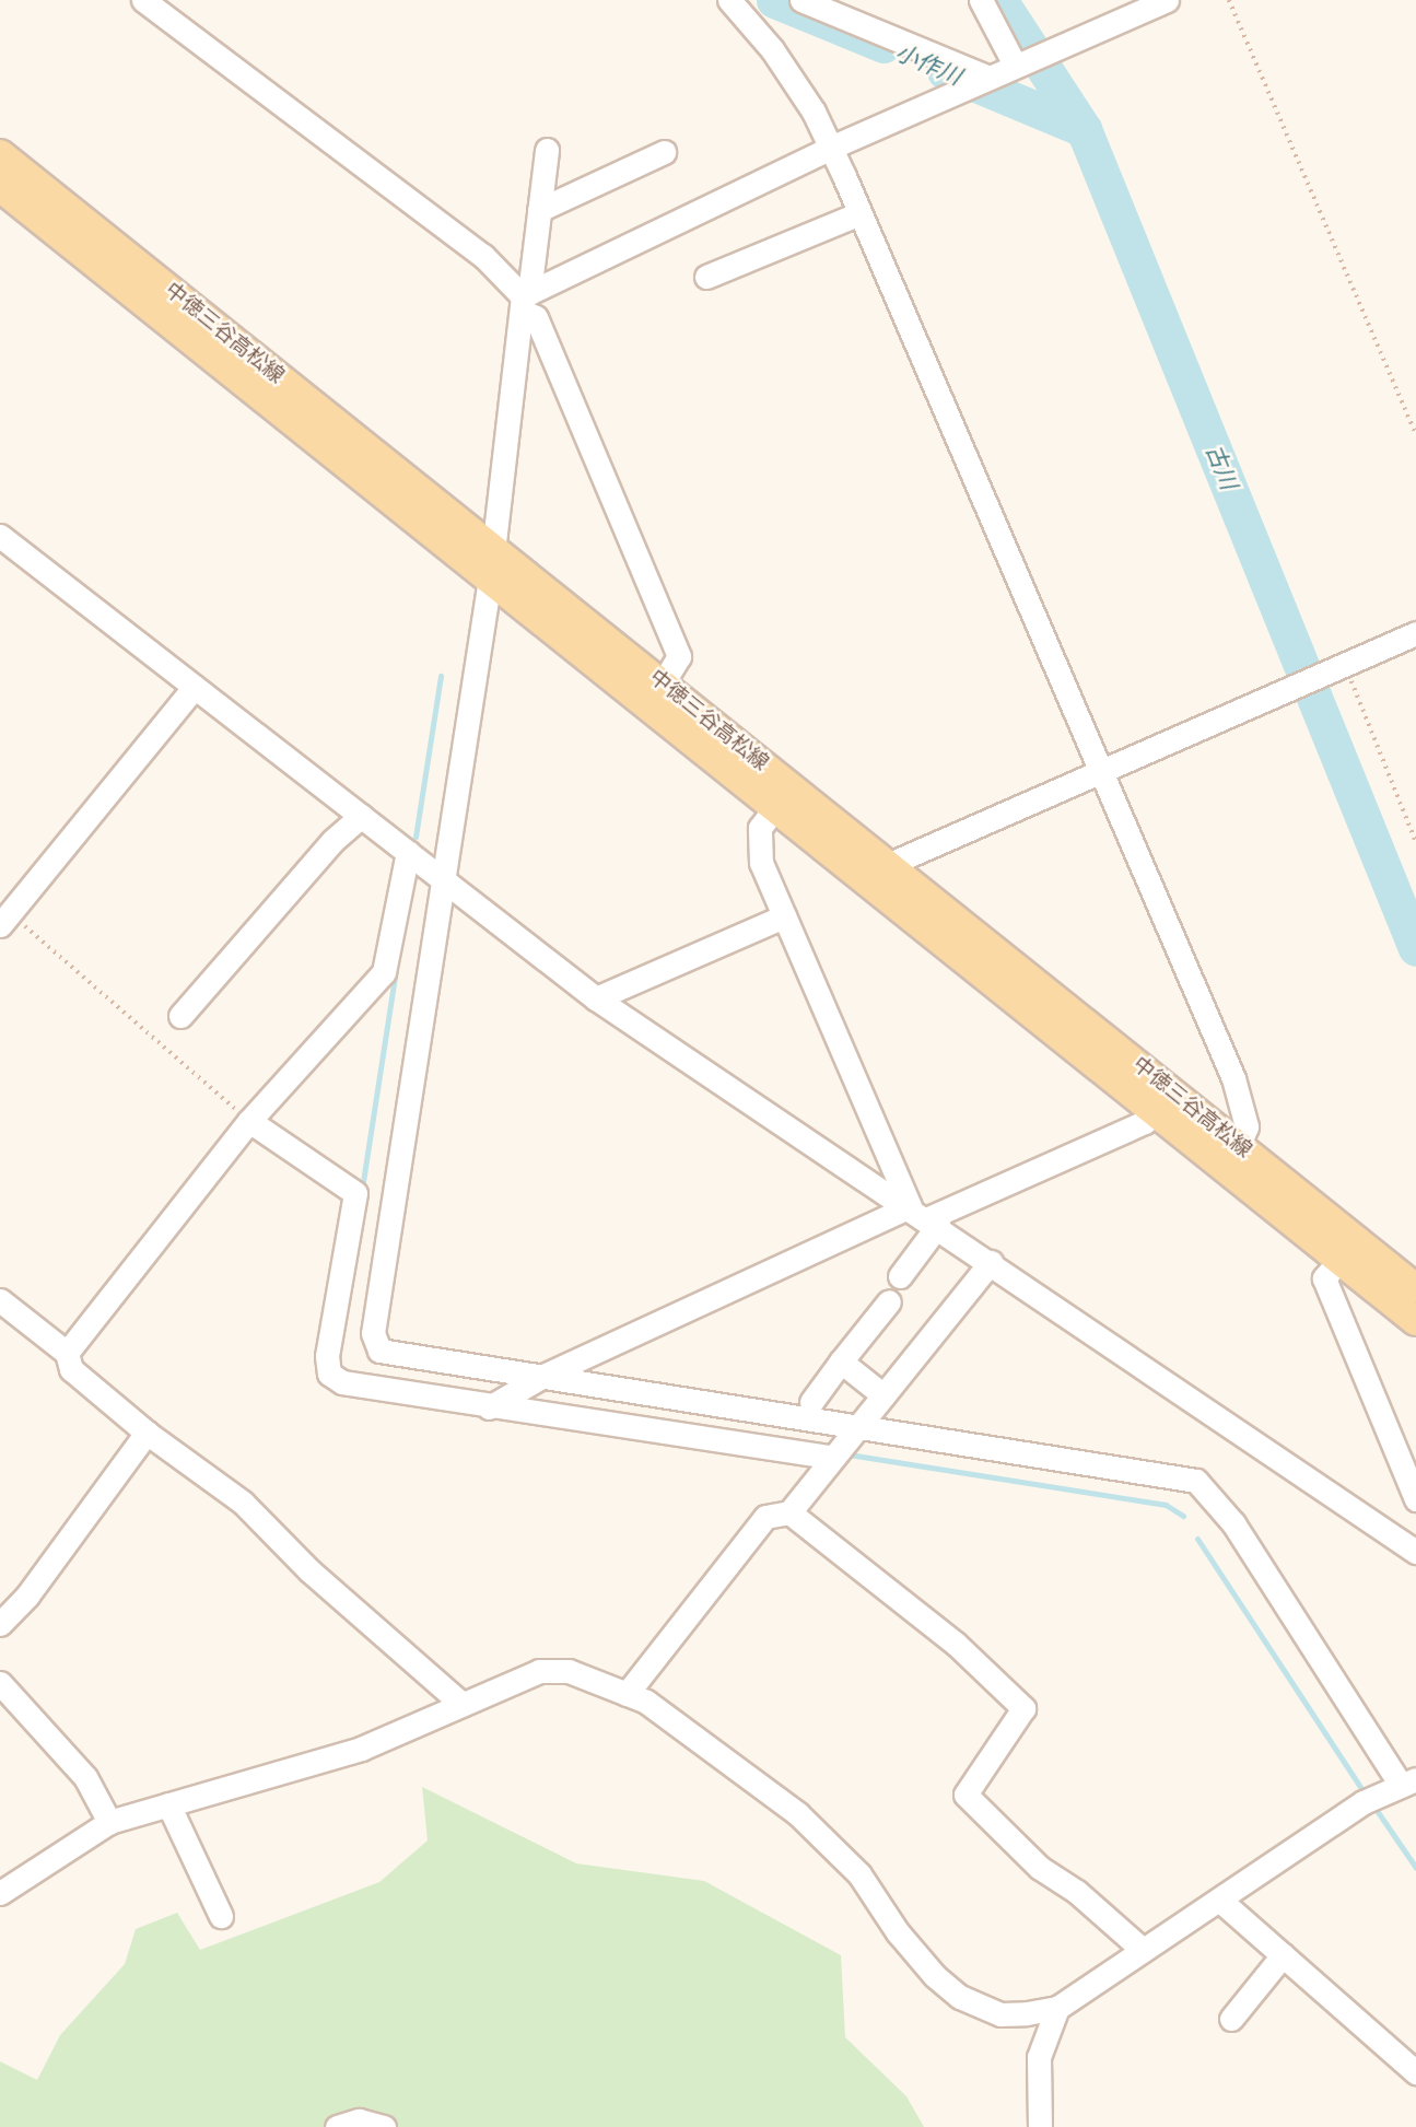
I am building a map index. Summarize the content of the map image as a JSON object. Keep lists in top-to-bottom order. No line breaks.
{"streets":{"main road":["中徳三谷高松線"]},"water":["小作川","古川"]}
